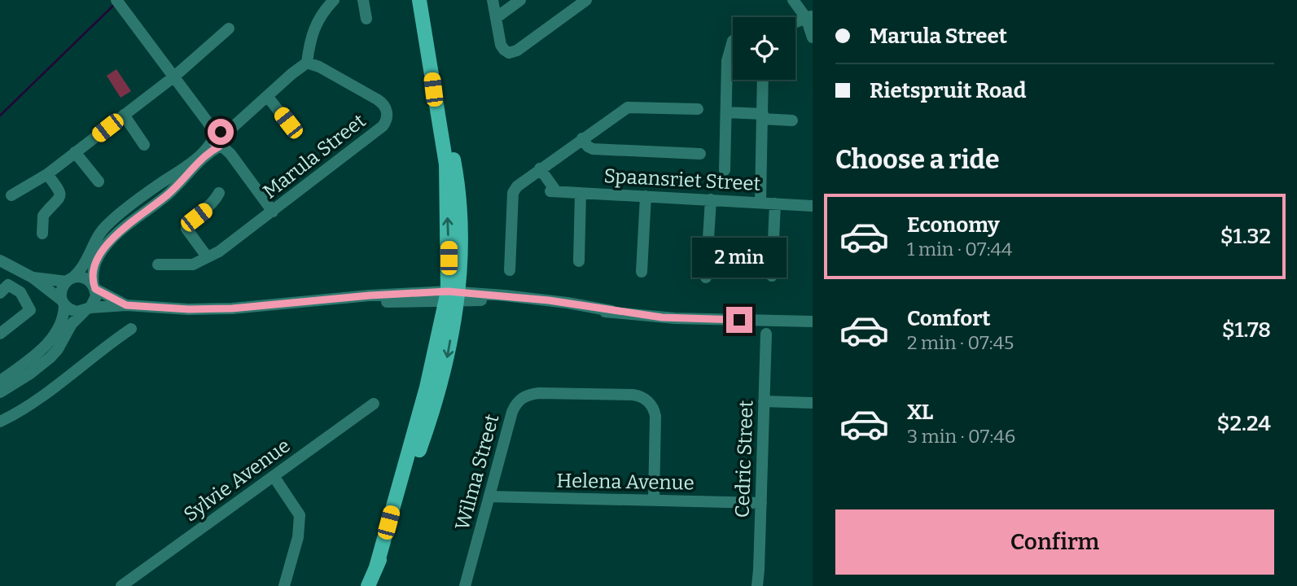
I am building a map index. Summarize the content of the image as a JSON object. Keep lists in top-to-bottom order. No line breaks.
{"streets":{"street":["Marula Street","Spaansriet Street","Cedric Street","Wilma Street","Sylvie Avenue","Helena Avenue"]},"crossings":[["Cedric Street","Helena Avenue"],["Wilma Street","Helena Avenue"]],"page":{"banner":["Marula Street","Rietspruit Road"],"heading":"Choose a ride","list":[{"name":"Economy","note":"1 min · 07:44","value":"$1.32"},{"name":"Comfort","note":"2 min · 07:45","value":"$1.78"},{"name":"XL","note":"3 min · 07:46","value":"$2.24"}],"bubble":"2 min","buttons":"Confirm"}}
